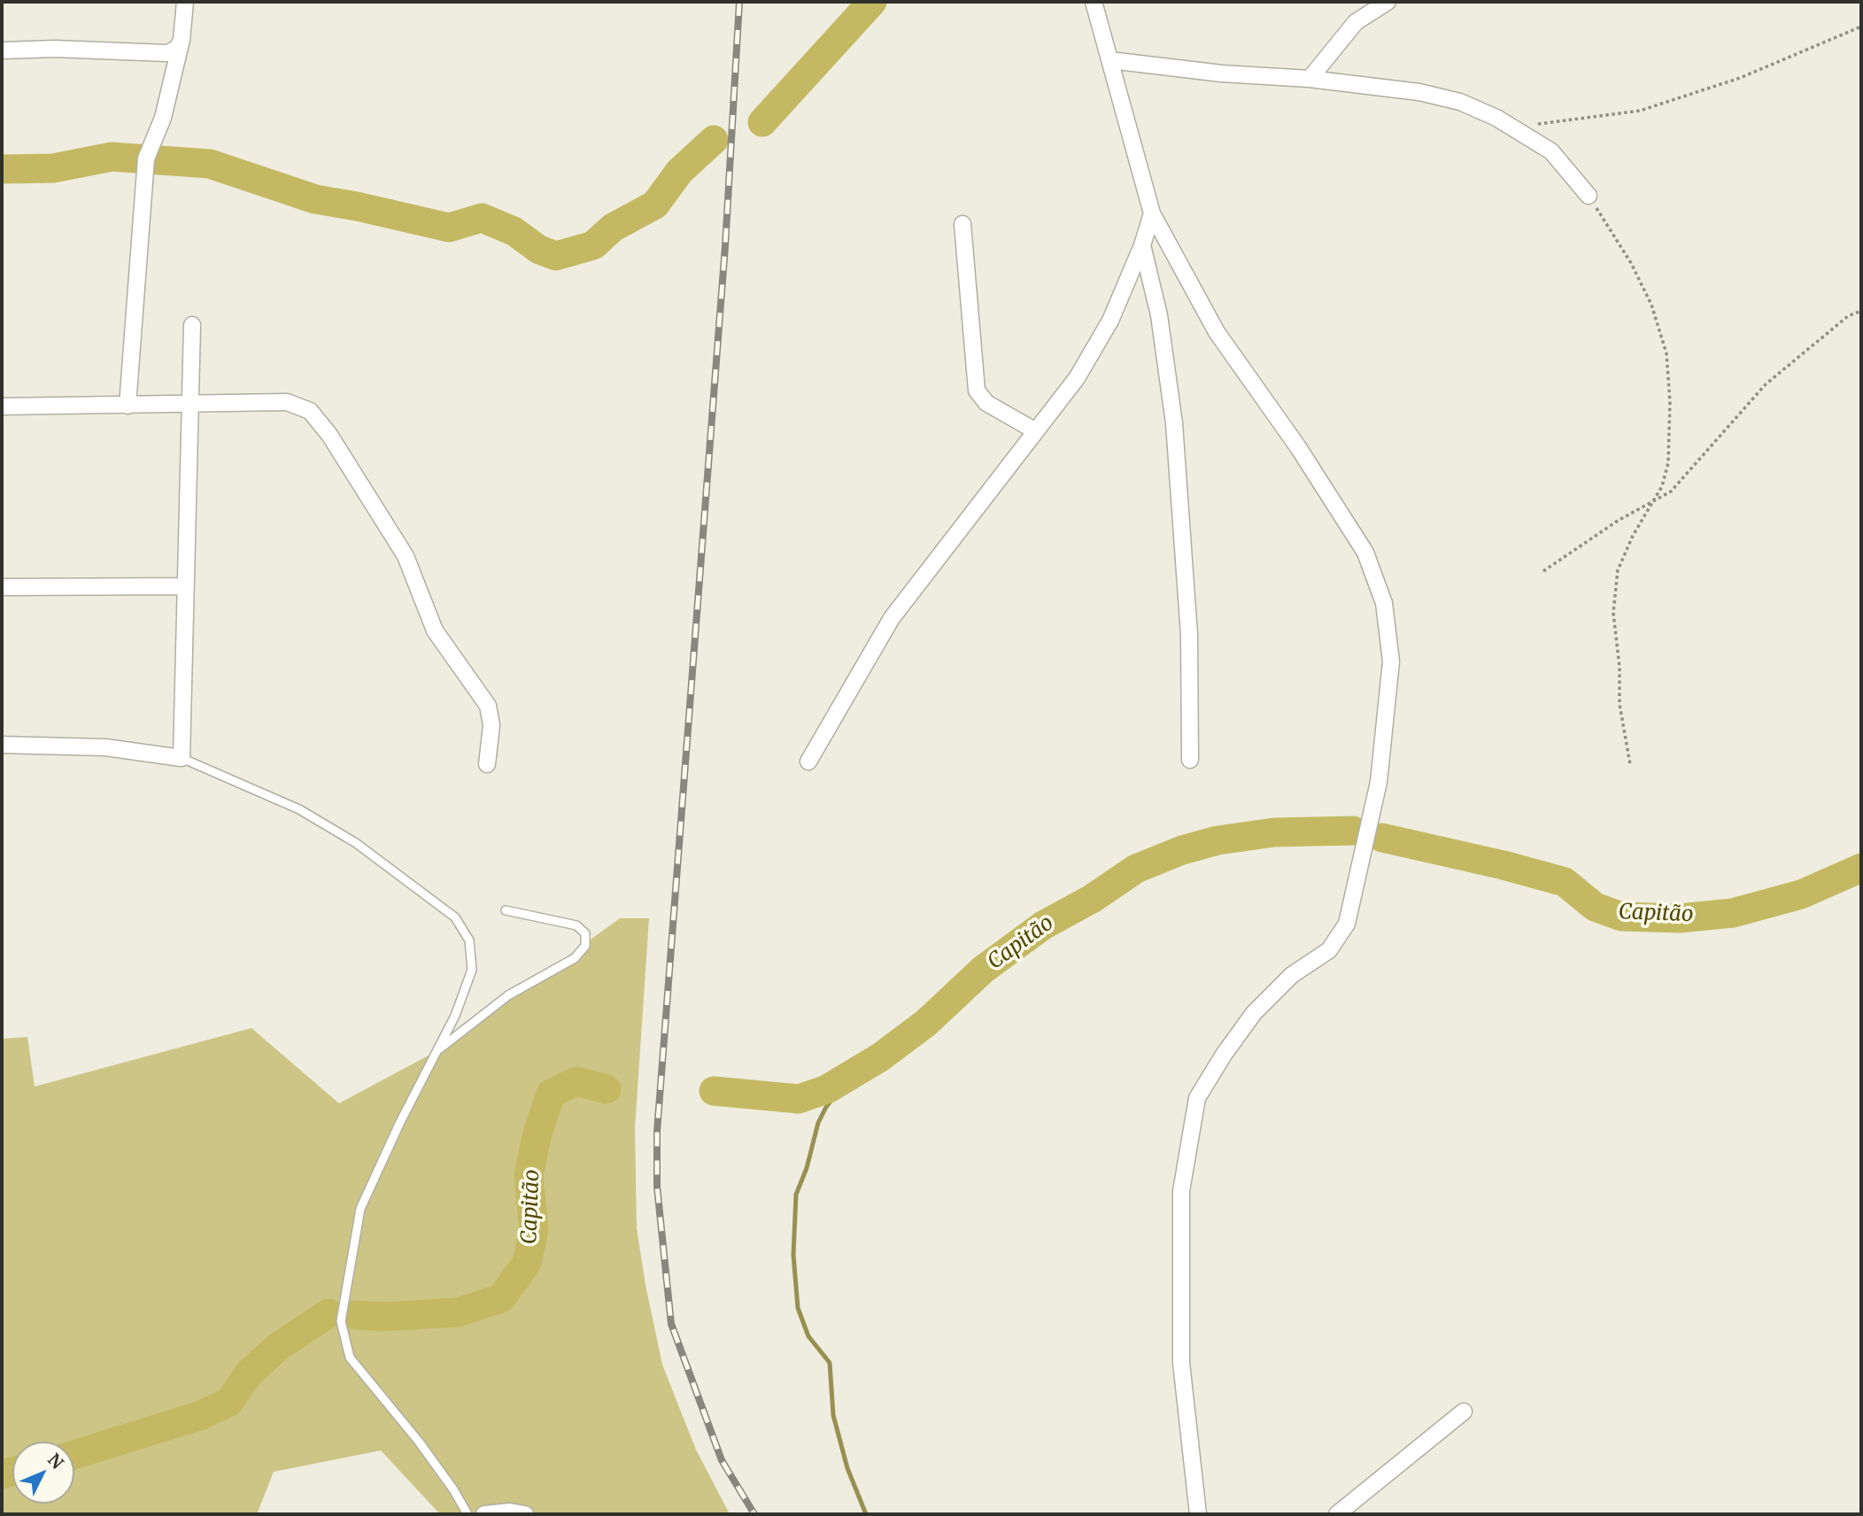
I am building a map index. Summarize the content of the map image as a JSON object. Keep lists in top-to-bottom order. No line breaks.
{"water":["Capitão"],"north":"top right"}
